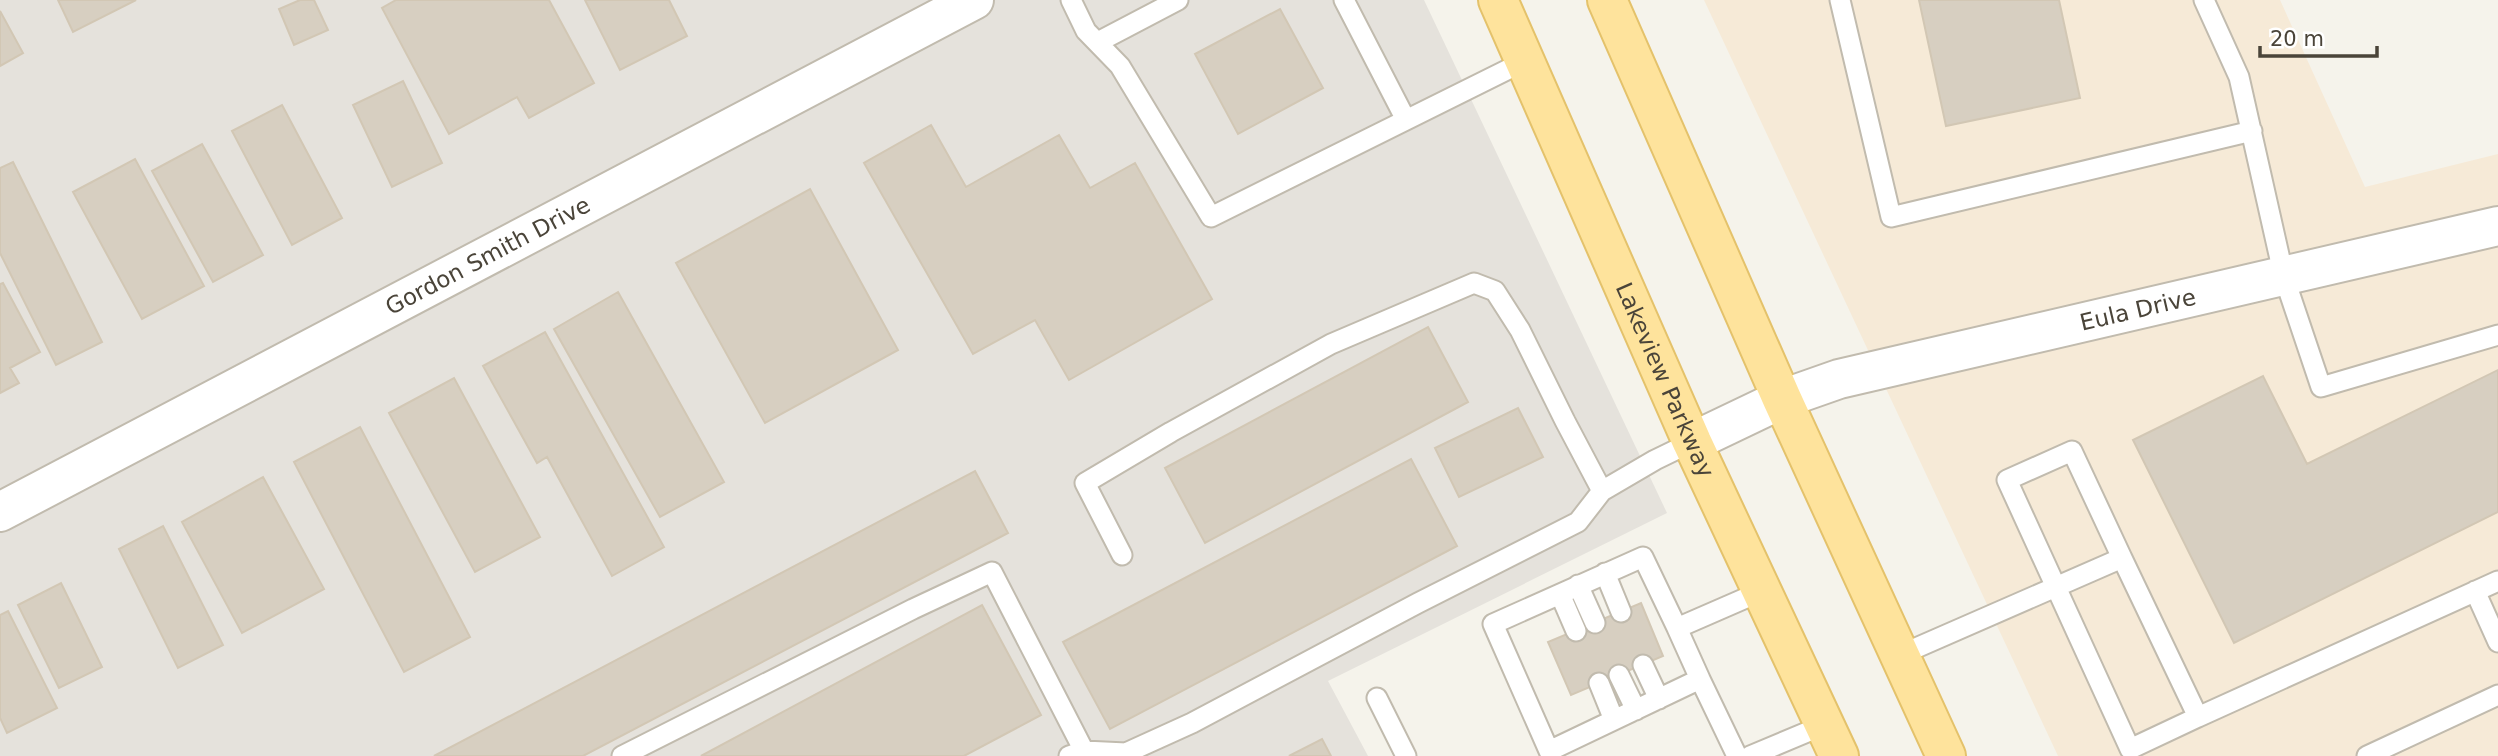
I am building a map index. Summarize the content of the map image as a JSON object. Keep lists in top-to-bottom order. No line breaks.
{"streets":{"main road":["Lakeview Parkway"],"street":["Gordon Smith Drive","Eula Drive"]},"crossings":[["Eula Drive","Lakeview Parkway"]],"scale_bar":"20 m"}
